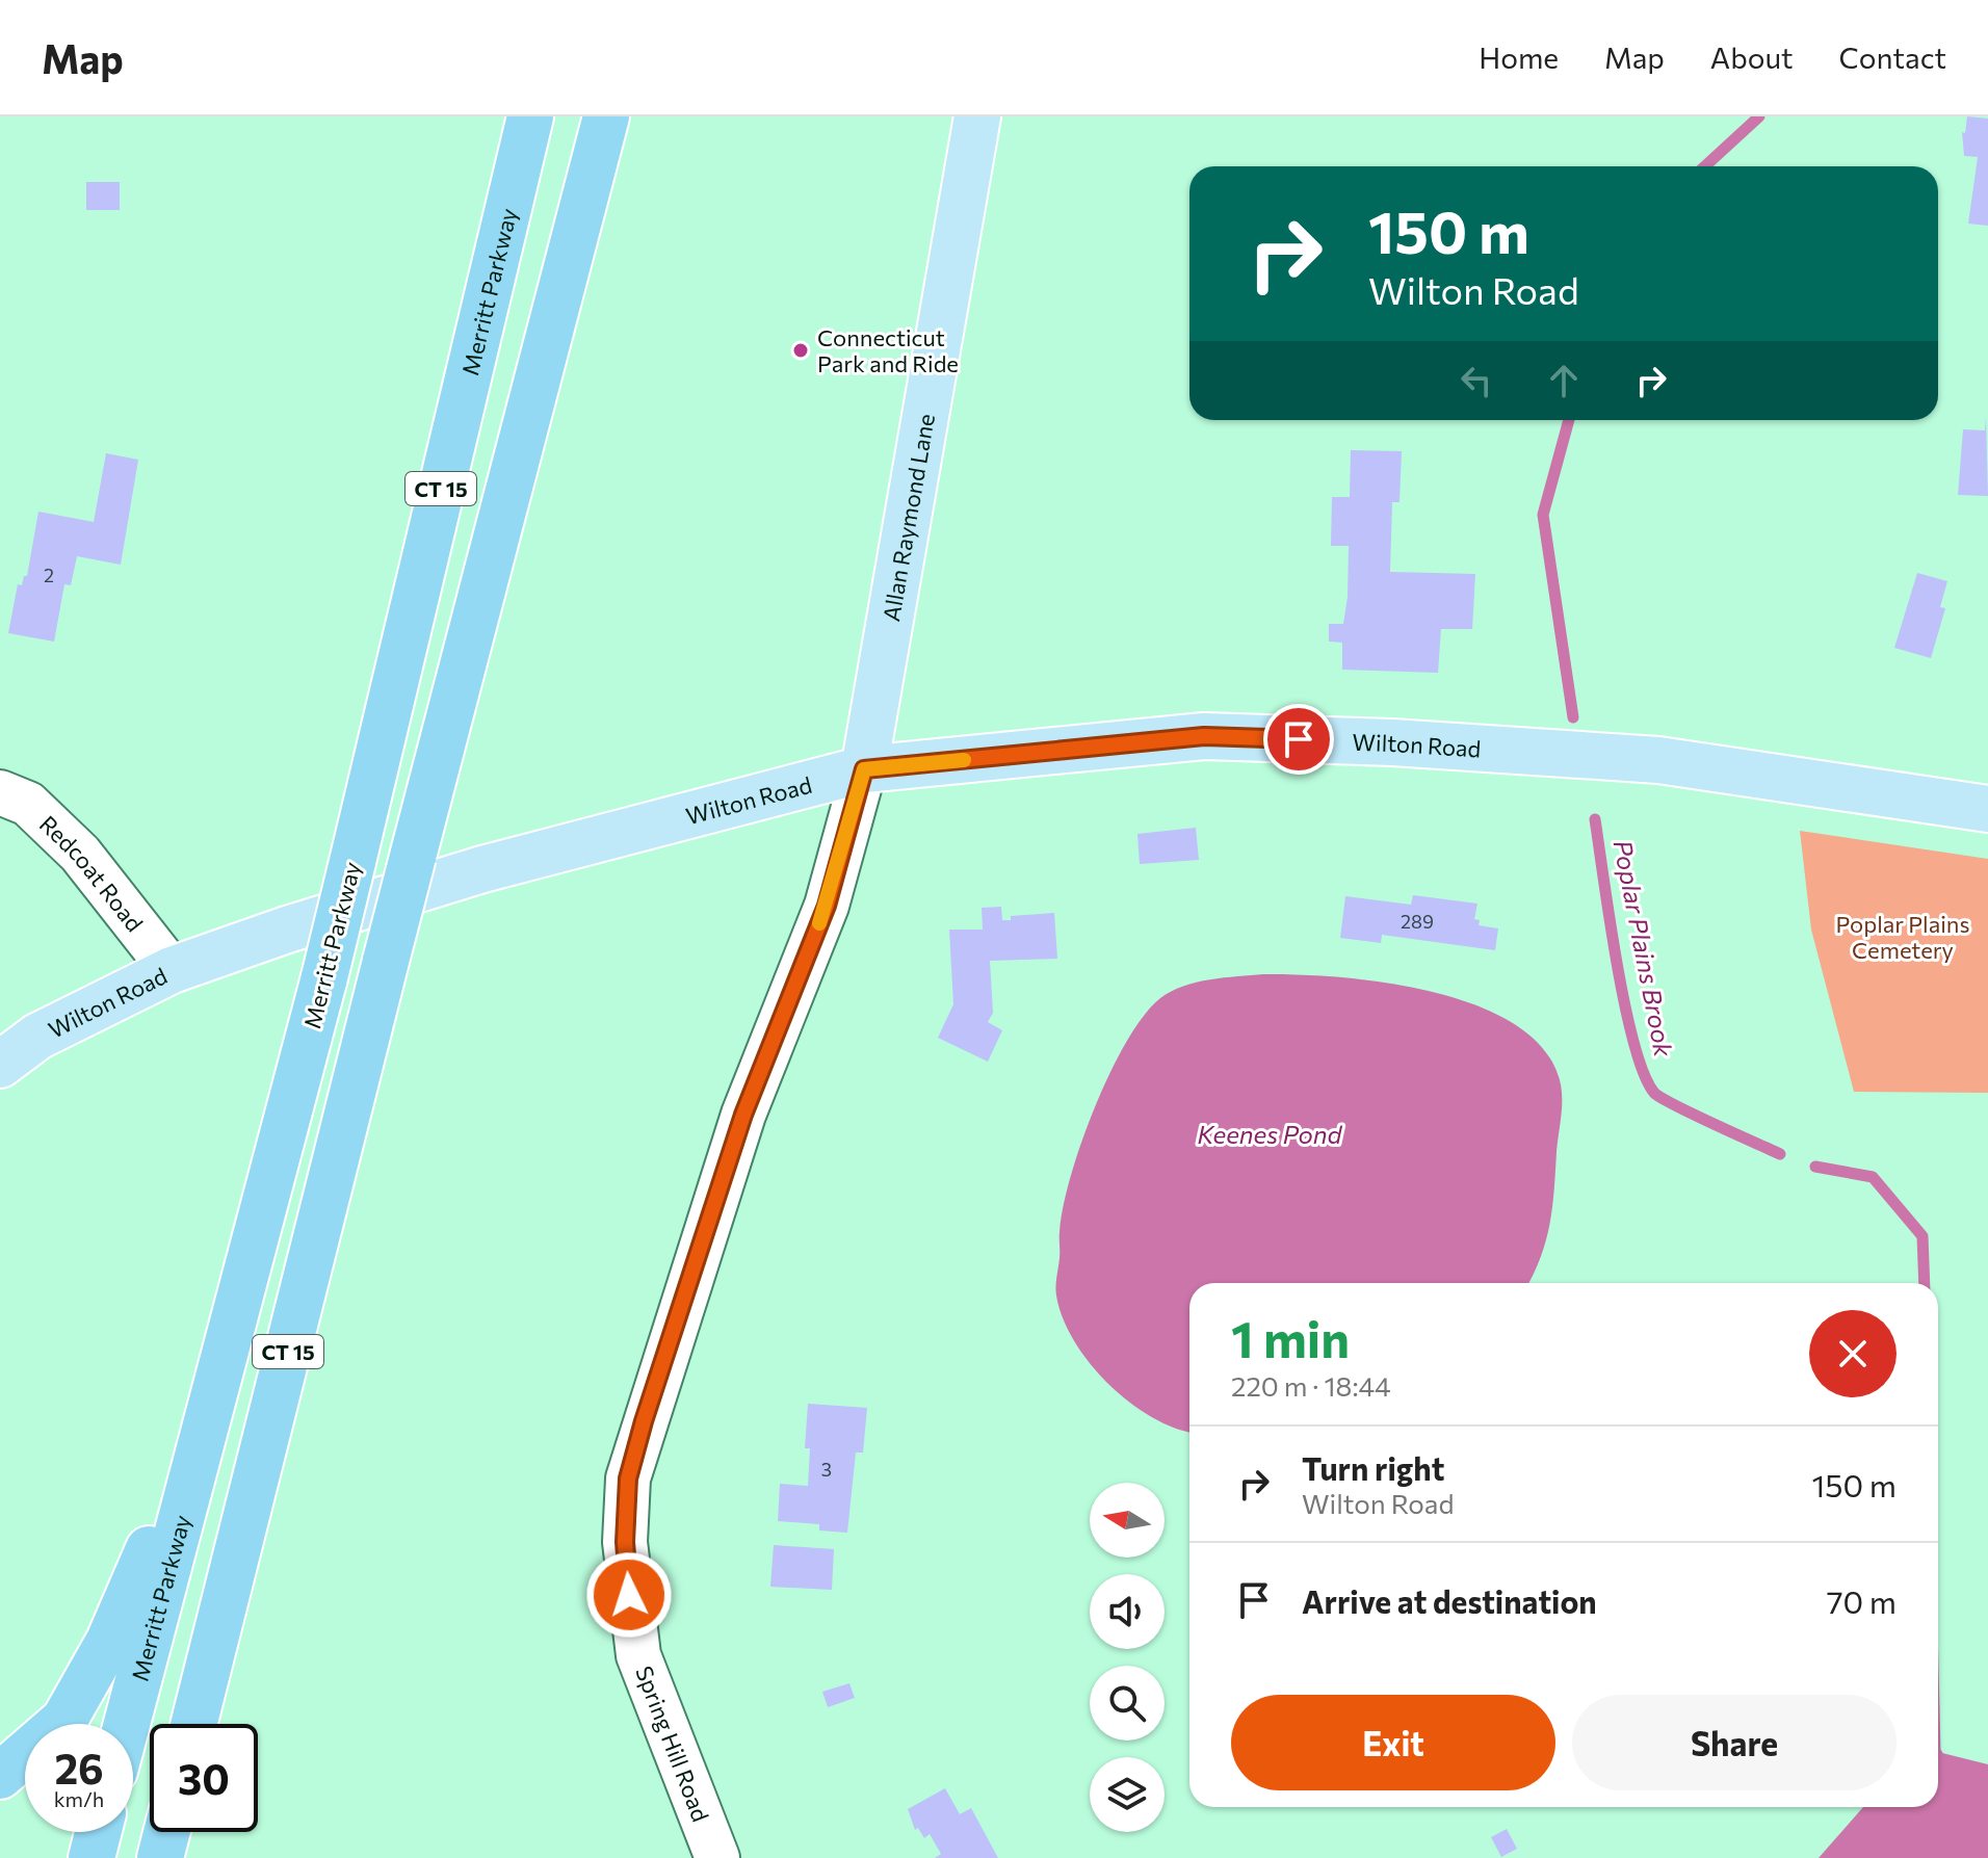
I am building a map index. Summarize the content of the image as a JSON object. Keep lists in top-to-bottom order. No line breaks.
{"streets":{"highway":["Merritt Parkway","CT 15"],"main road":["Allan Raymond Lane","Wilton Road"],"street":["Redcoat Road","Spring Hill Road"]},"crossings":[["Allan Raymond Lane","Wilton Road"],["Allan Raymond Lane","Spring Hill Road"],["Wilton Road","Redcoat Road"],["Wilton Road","Spring Hill Road"]],"water":["Poplar Plains Brook","Keenes Pond"],"parks":["Poplar Plains Cemetery"],"places":["Connecticut Park and Ride"],"house_numbers":["2","289","3"],"north":"left","page":{"header":"Map","nav":["Home","Map","About","Contact"],"turn":["150 m","Wilton Road"],"heading":["1 min","220 m · 18:44"],"list":[{"name":"Turn right","note":"Wilton Road","value":"150 m"},{"name":"Arrive at destination","value":"70 m"}],"buttons":["Exit","Share"],"speed":"26 km/h","limit":"30"}}
